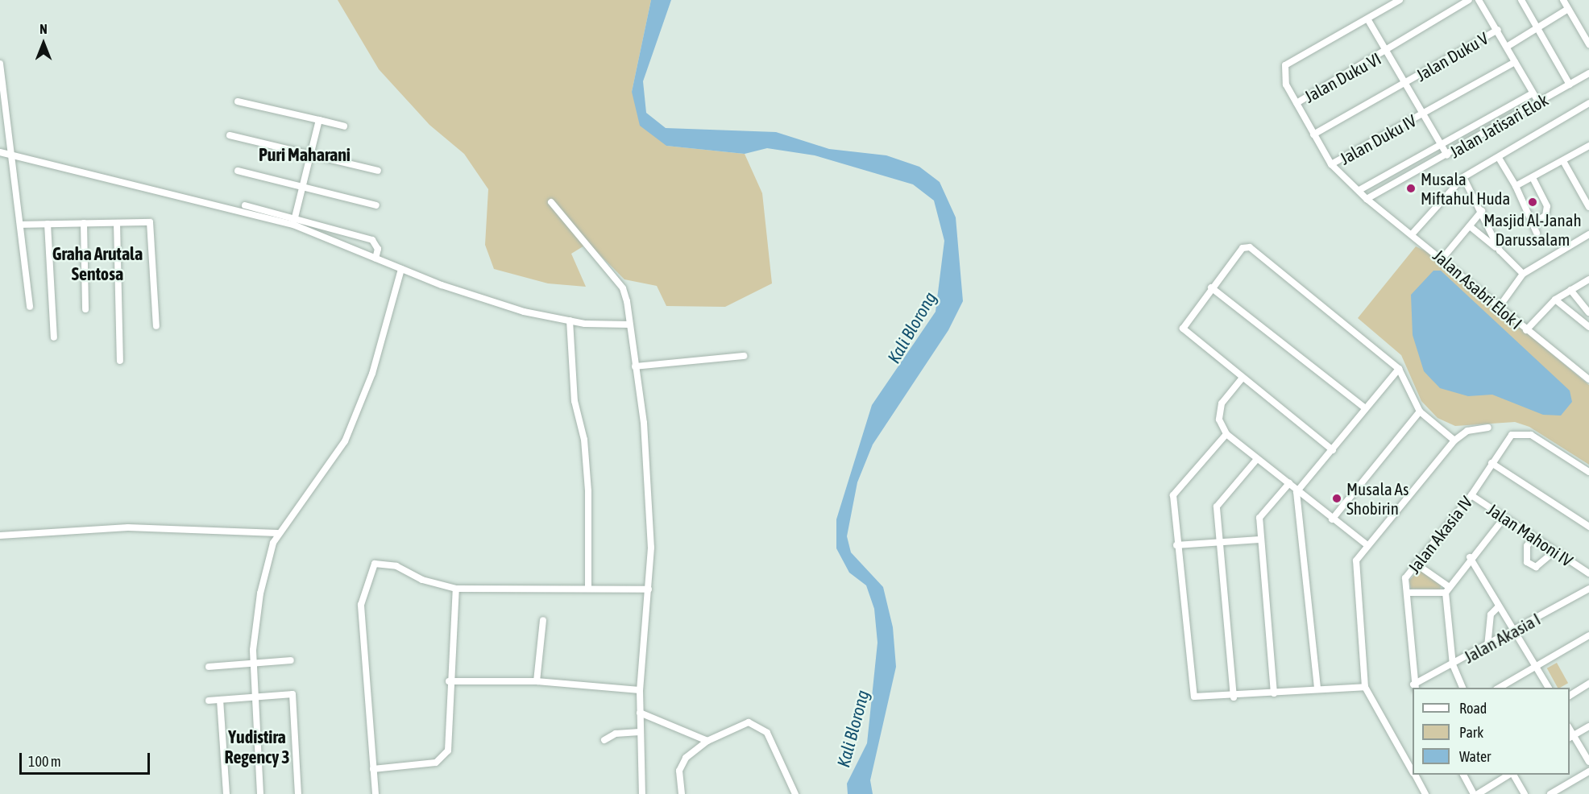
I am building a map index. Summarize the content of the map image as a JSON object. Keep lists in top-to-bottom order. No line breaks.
{"streets":{"street":["Jalan Duku V","Jalan Duku VI","Jalan Jatisari Elok","Jalan Duku IV","Jalan Asabri Elok I","Jalan Akasia IV","Jalan Mahoni IV","Jalan Akasia I"]},"crossings":[["Jalan Duku V","Jalan Duku VI"],["Jalan Duku V","Jalan Duku IV"],["Jalan Jatisari Elok","Jalan Duku IV"],["Jalan Jatisari Elok","Jalan Asabri Elok I"],["Jalan Akasia IV","Jalan Mahoni IV"],["Jalan Akasia IV","Jalan Akasia I"]],"districts":["Puri Maharani","Graha Arutala Sentosa","Yudistira Regency 3"],"water":["Kali Blorong"],"places":["Musala Miftahul Huda","Masjid Al-Janah Darussalam","Musala As Shobirin"],"legend":["Road","Park","Water"],"scale_bar":"100 m","north":"top"}
